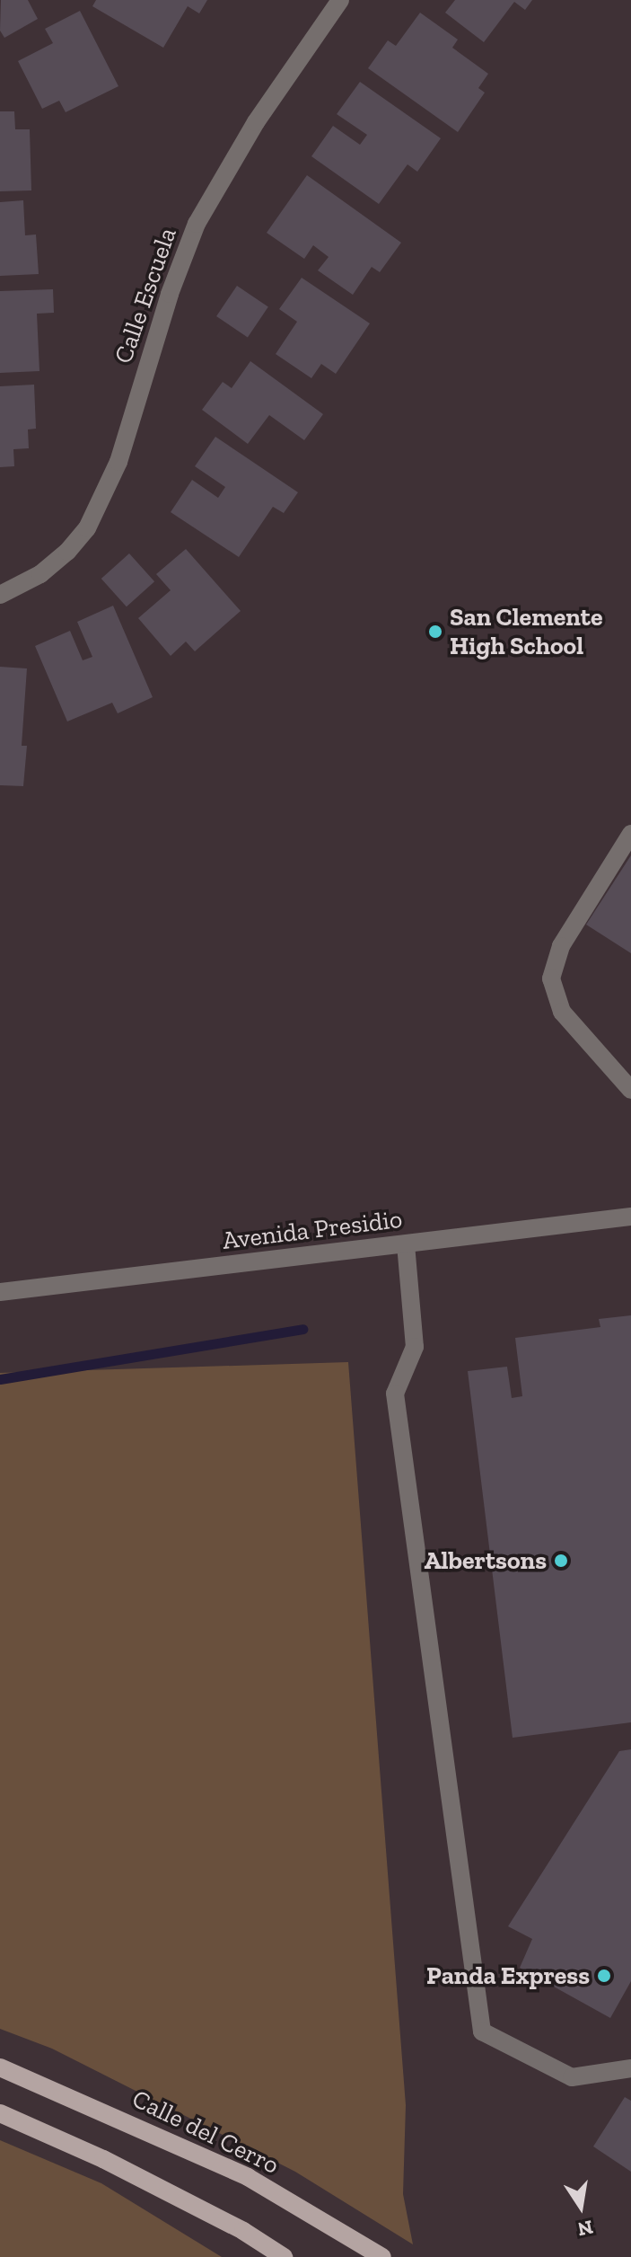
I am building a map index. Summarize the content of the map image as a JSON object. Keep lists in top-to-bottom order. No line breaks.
{"streets":{"main road":["Calle del Cerro"],"street":["Calle Escuela","Avenida Presidio"]},"places":["San Clemente High School","Albertsons","Panda Express"],"north":"bottom"}
